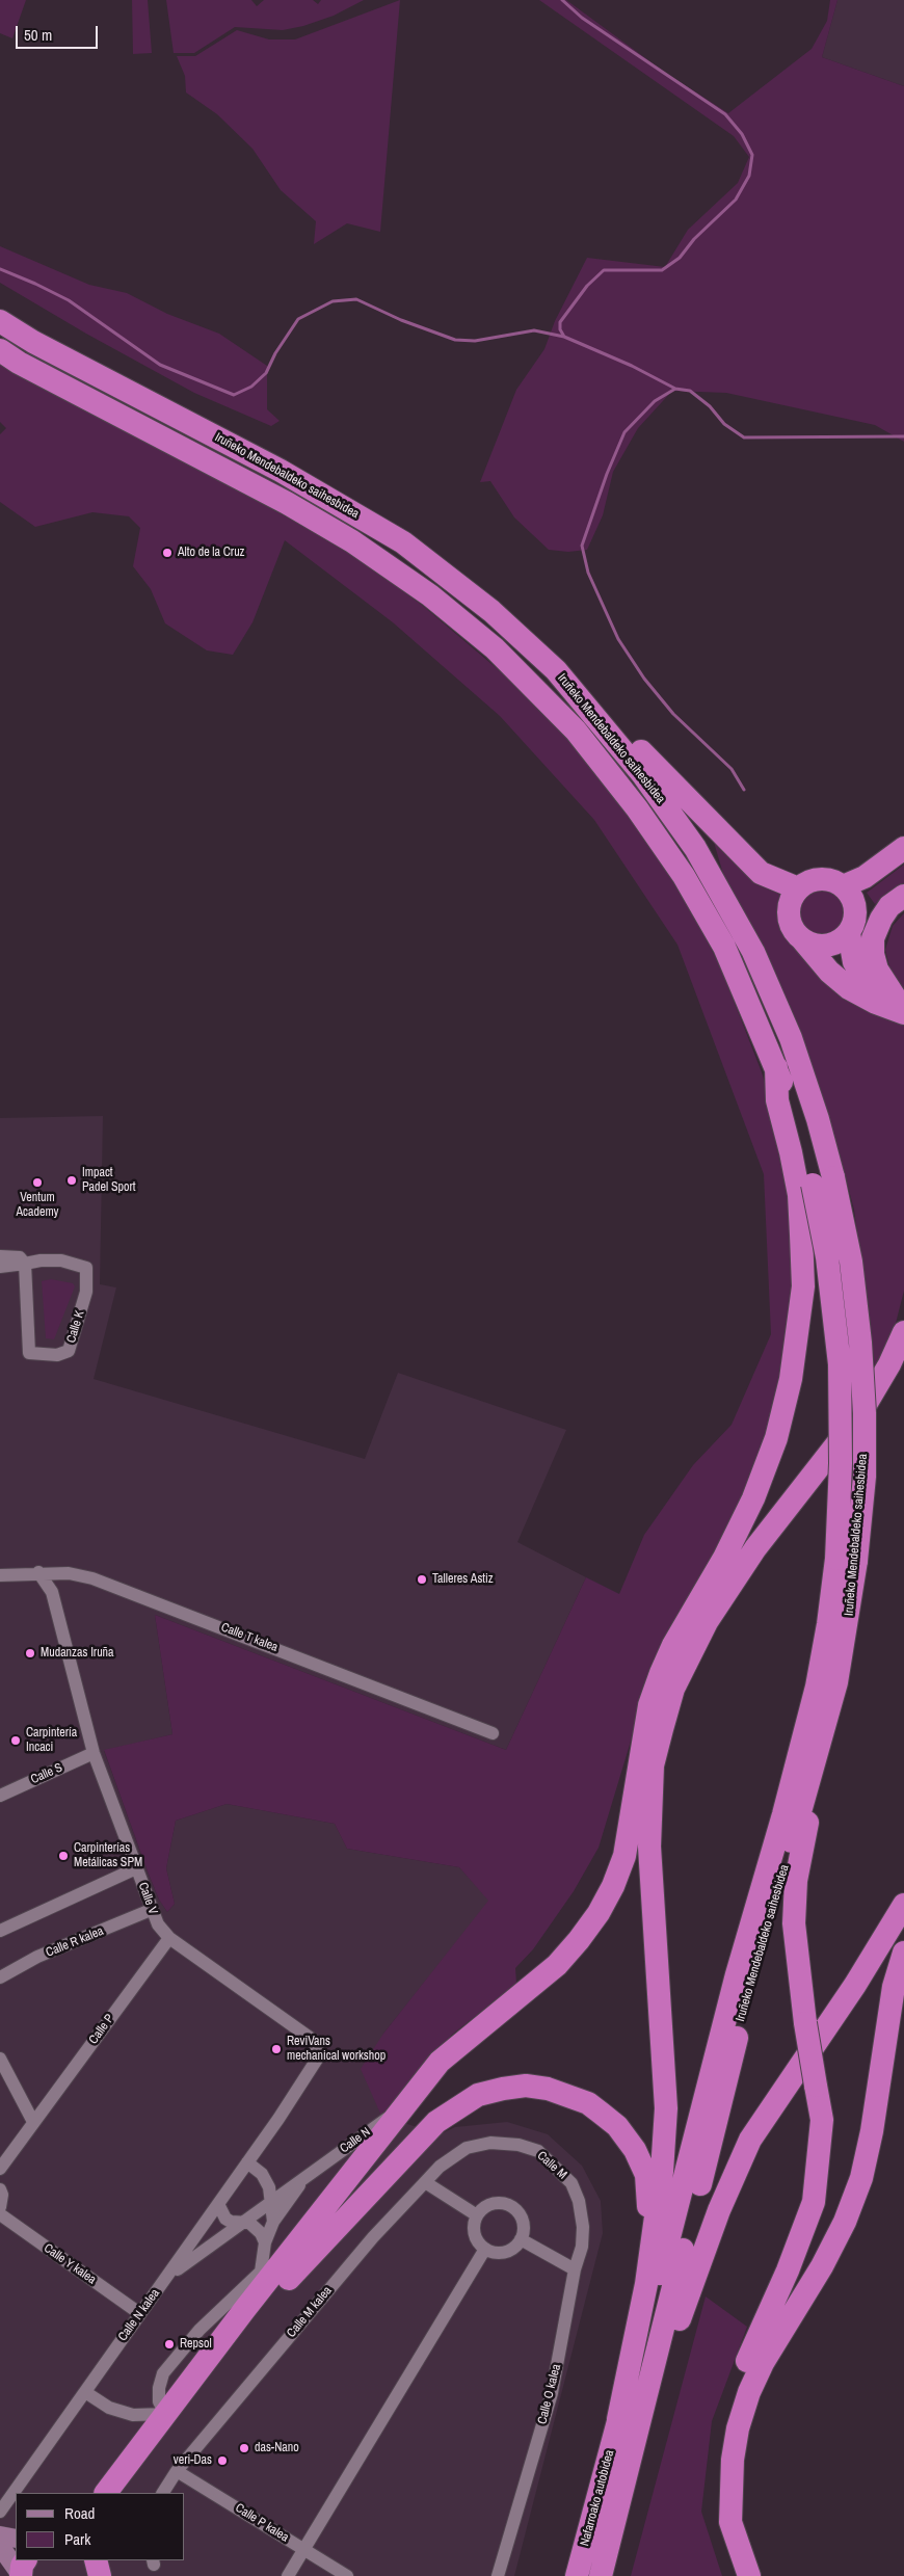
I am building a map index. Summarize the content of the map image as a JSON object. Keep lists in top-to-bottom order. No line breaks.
{"streets":{"highway":["Iruñeko Mendebaldeko saihesbidea","Nafarroako autobidea"],"street":["Calle K","Calle T kalea","Calle S","Calle V","Calle R kalea","Calle P","Calle N","Calle M","Calle Y kalea","Calle M kalea","Calle N kalea","Calle O kalea","Calle P kalea"]},"crossings":[["Iruñeko Mendebaldeko saihesbidea","Nafarroako autobidea"],["Calle T kalea","Calle V"],["Calle S","Calle V"],["Calle V","Calle R kalea"],["Calle V","Calle P"],["Calle V","Calle N kalea"],["Calle N","Calle N kalea"],["Calle M","Calle M kalea"],["Calle M","Calle O kalea"],["Calle Y kalea","Calle N kalea"],["Calle M kalea","Calle P kalea"]],"places":["Alto de la Cruz","Impact Padel Sport","Ventum Academy","Talleres Astiz","Mudanzas Iruña","Carpintería Incaci","Carpinterías Metálicas SPM","ReviVans mechanical workshop","Repsol","das-Nano","veri-Das"],"legend":["Road","Park"],"scale_bar":"50 m"}
